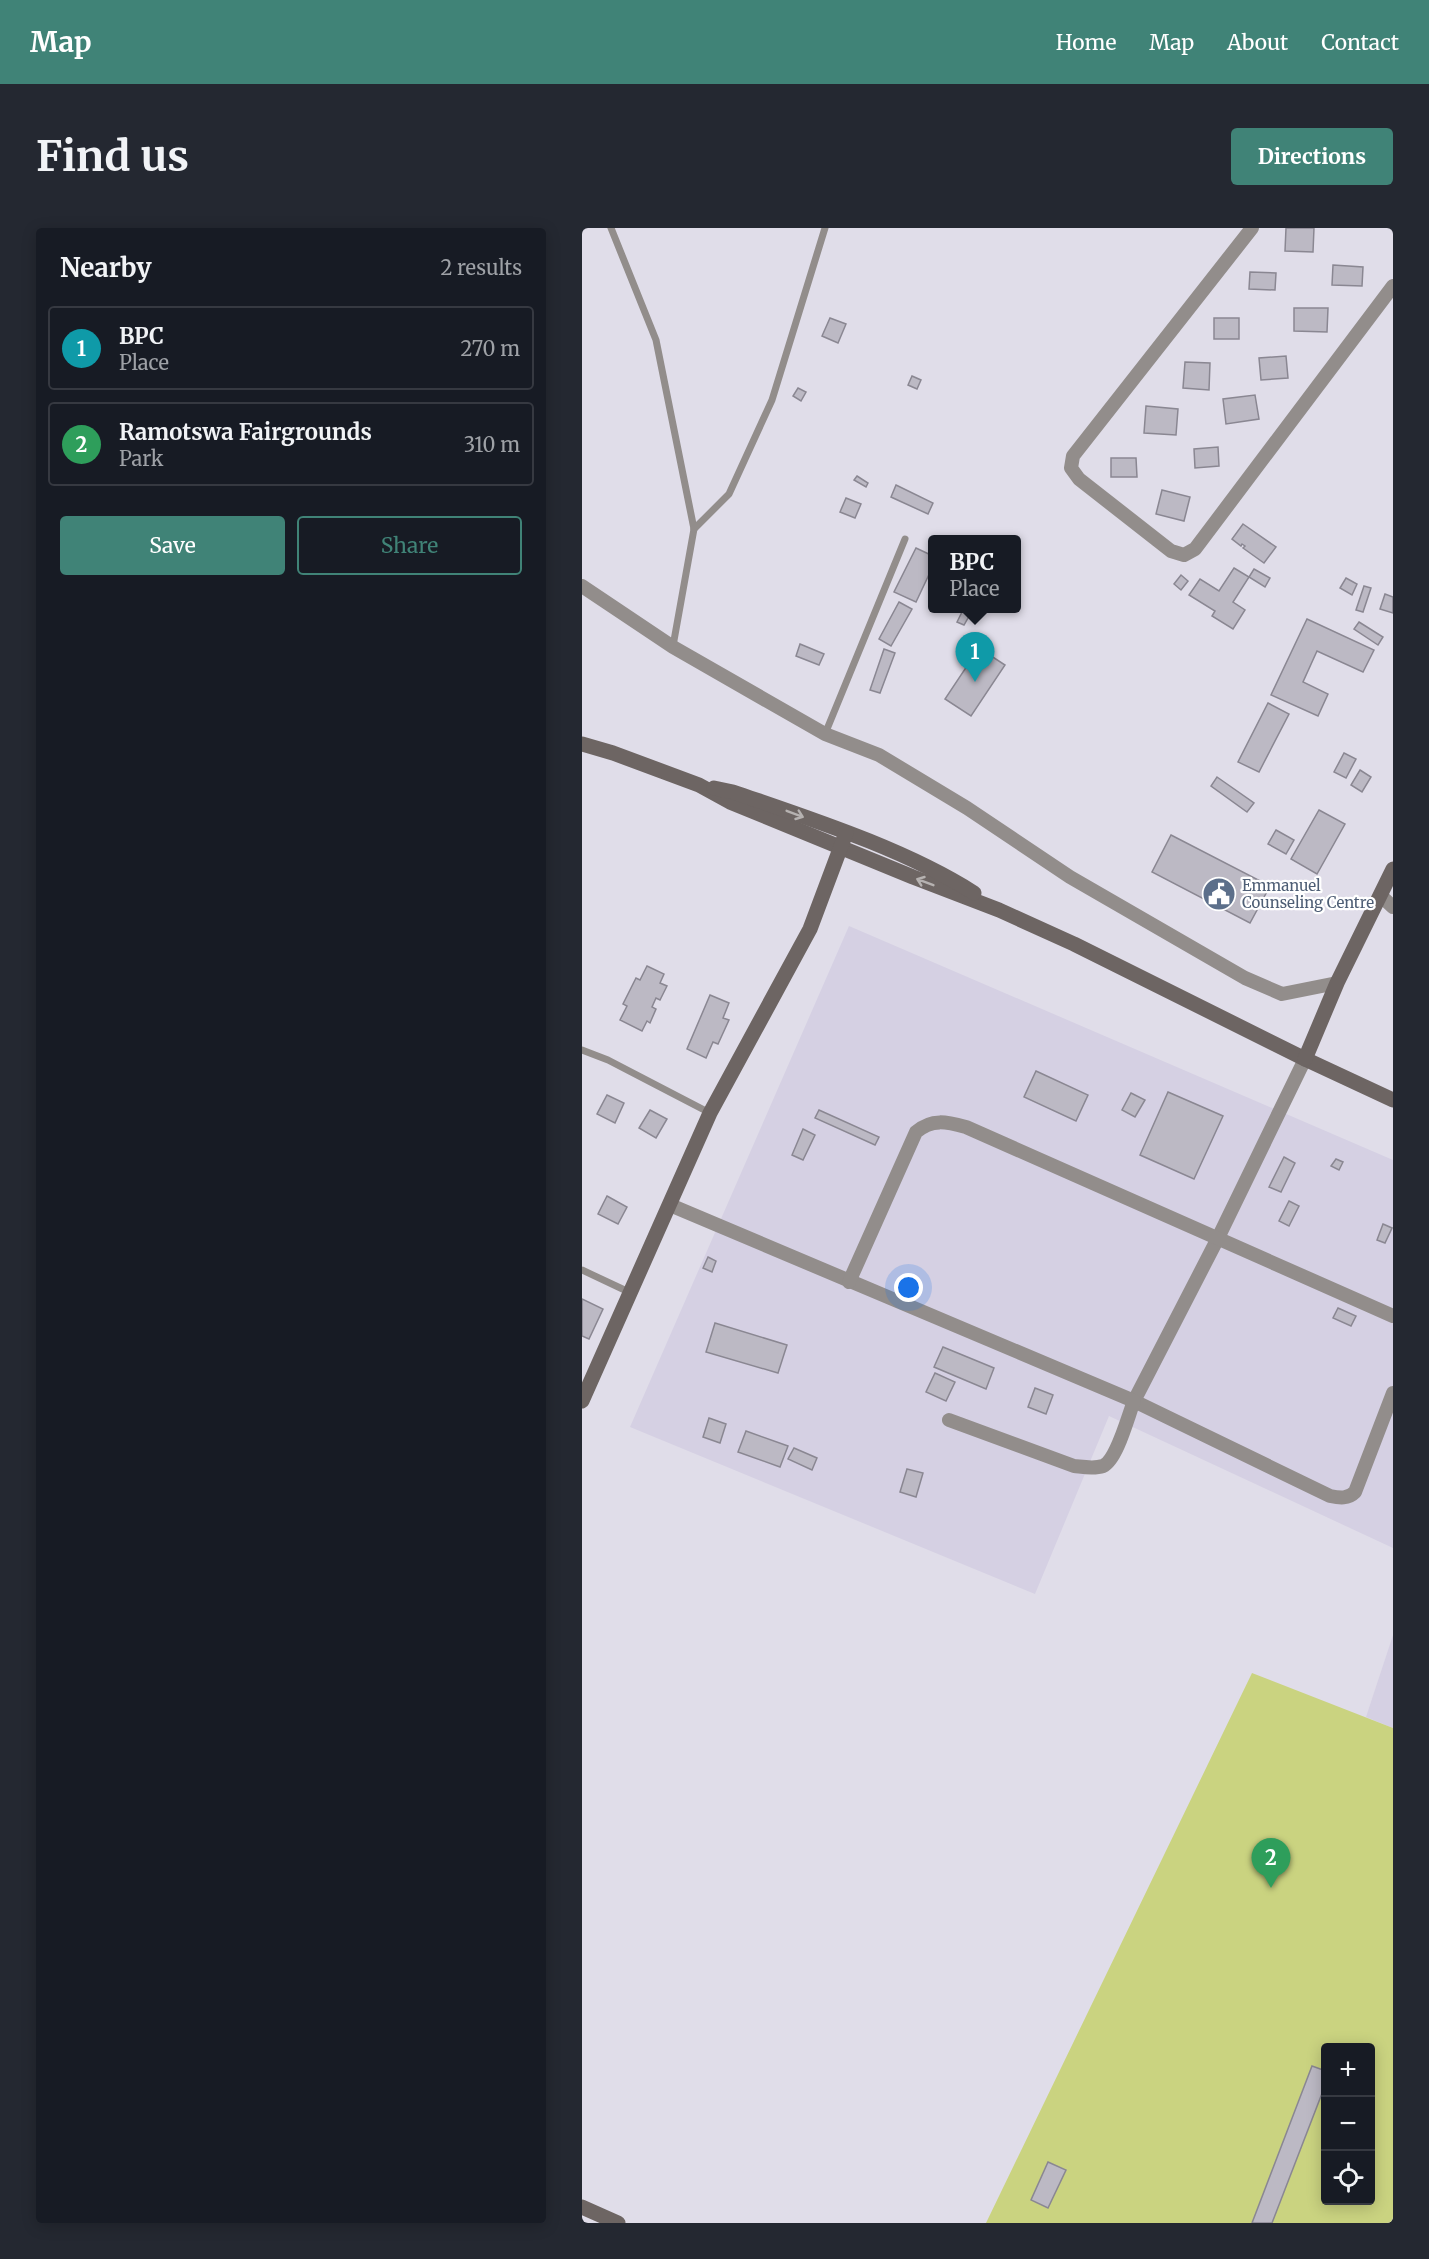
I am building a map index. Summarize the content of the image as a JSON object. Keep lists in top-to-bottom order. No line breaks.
{"places":{"public building":["Emmanuel Counseling Centre"]},"page":{"header":"Map","nav":["Home","Map","About","Contact"],"buttons":["Directions",["Save","Share"]],"title":"Find us","heading":["Nearby","2 results"],"list":[{"mark":"1","name":"BPC","note":"Place","value":"270 m"},{"mark":"2","name":"Ramotswa Fairgrounds","note":"Park","value":"310 m"}],"popup":["BPC","Place"],"pins":["1","2"],"map_buttons":["+","−"]}}
